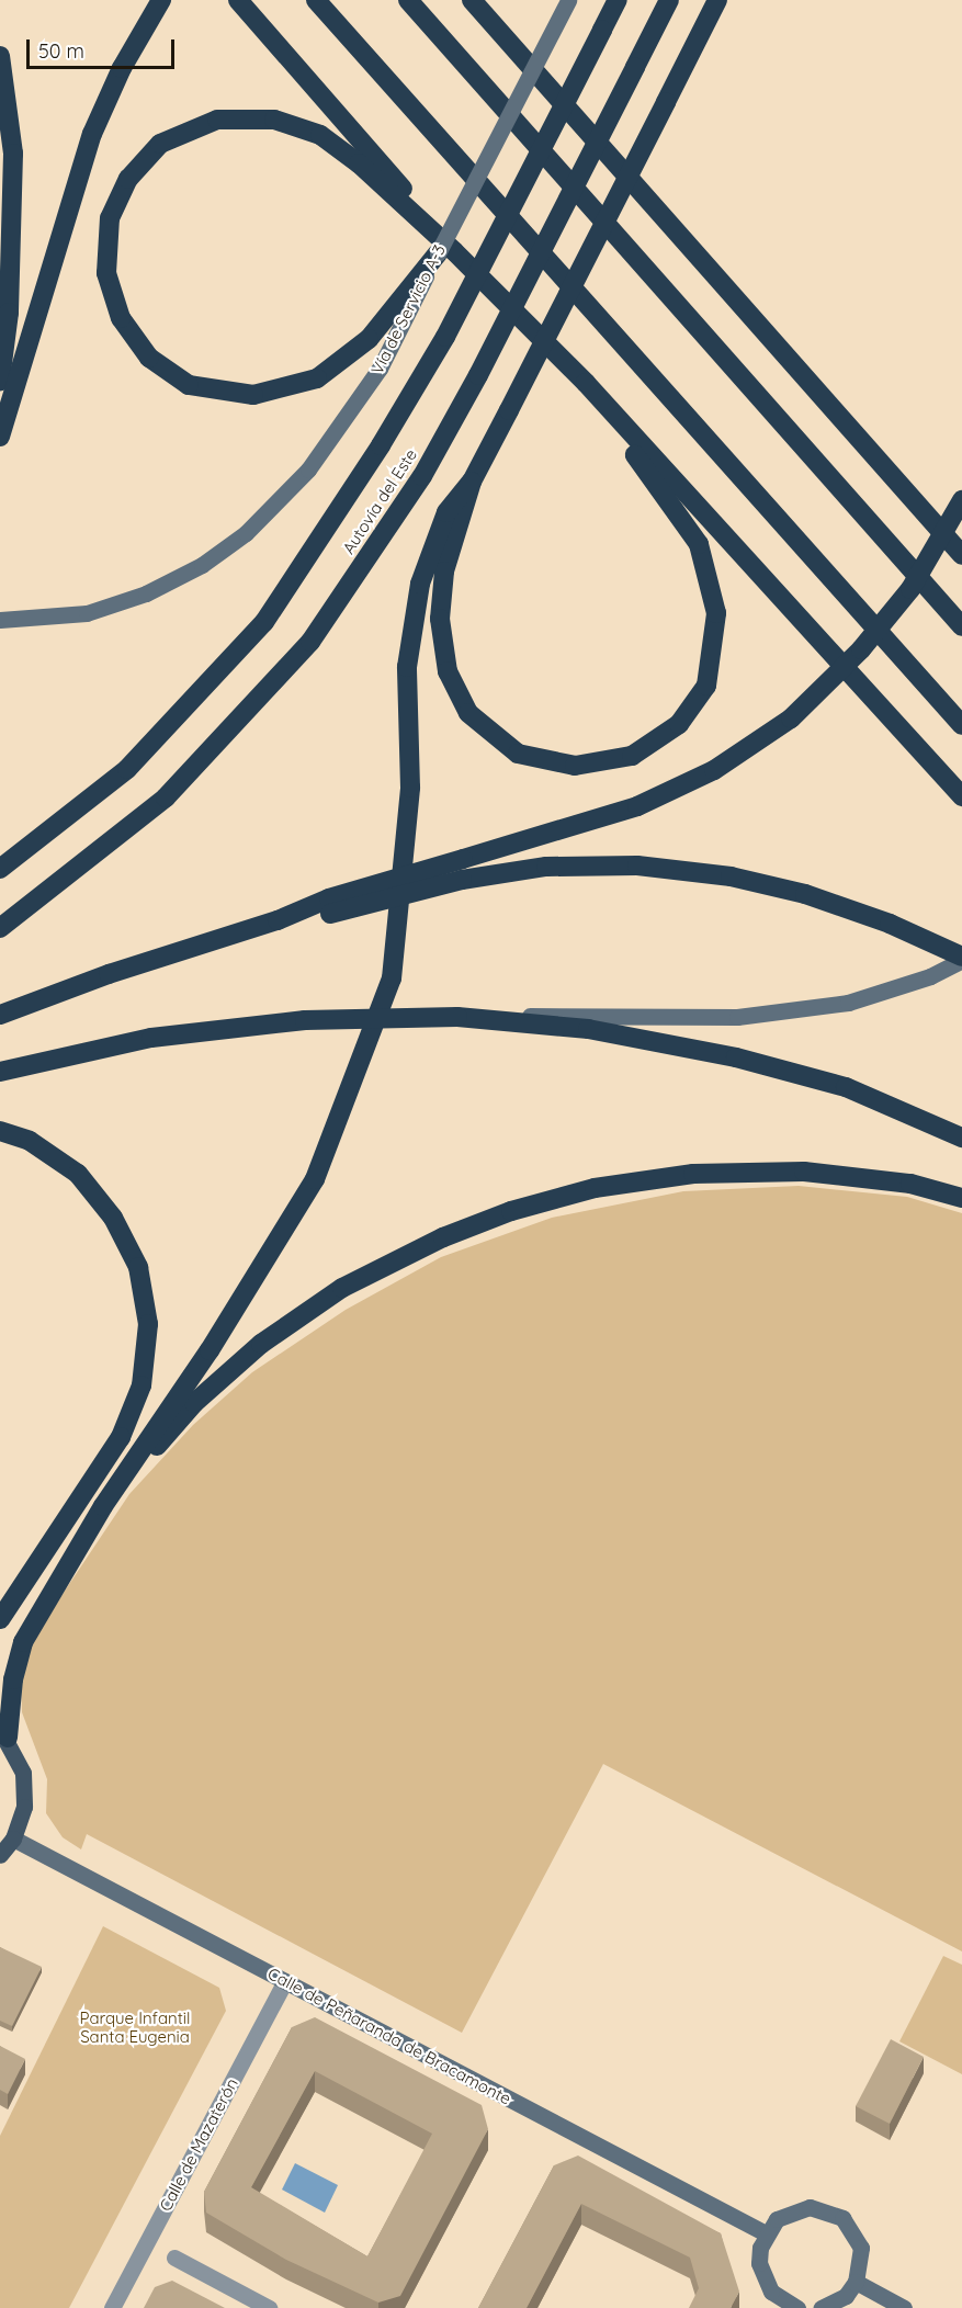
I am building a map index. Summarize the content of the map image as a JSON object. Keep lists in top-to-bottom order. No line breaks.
{"streets":{"highway":["Autovía del Este"],"main road":["Vía de Servicio A-3","Calle de Peñaranda de Bracamonte"],"street":["Calle de Mazaterón"]},"crossings":[["Calle de Peñaranda de Bracamonte","Calle de Mazaterón"]],"parks":["Parque Infantil Santa Eugenia"],"scale_bar":"50 m"}
